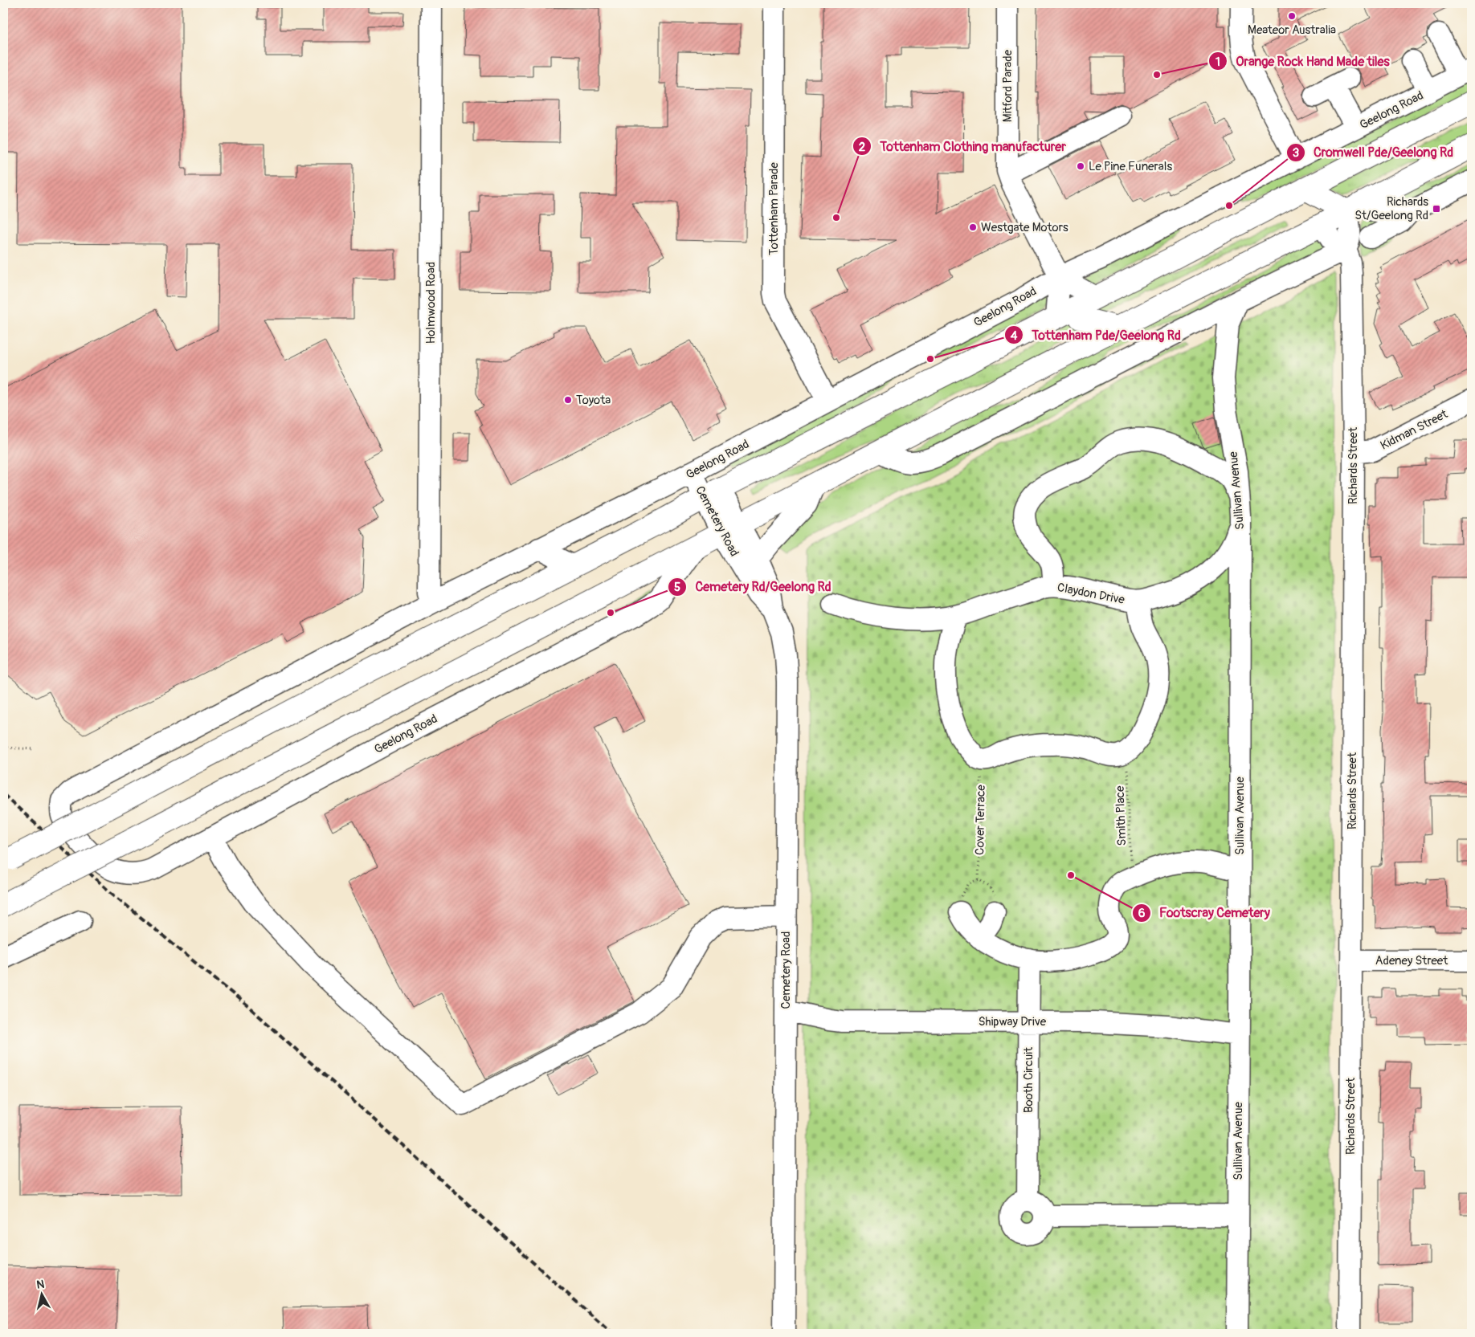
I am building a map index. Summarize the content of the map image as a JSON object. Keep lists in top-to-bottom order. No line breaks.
{"streets":{"highway":["Geelong Road"],"street":["Mitford Parade","Tottenham Parade","Holmwood Road","Kidman Street","Richards Street","Sullivan Avenue","Cemetery Road","Claydon Drive","Adeney Street","Shipway Drive","Booth Circuit"],"path":["Smith Place","Cover Terrace"]},"crossings":[["Mitford Parade","Geelong Road"],["Geelong Road","Tottenham Parade"],["Geelong Road","Holmwood Road"],["Geelong Road","Cemetery Road"],["Kidman Street","Richards Street"],["Richards Street","Adeney Street"],["Sullivan Avenue","Claydon Drive"],["Sullivan Avenue","Shipway Drive"],["Cemetery Road","Shipway Drive"],["Shipway Drive","Booth Circuit"]],"places":{"other":["Meateor Australia","Orange Rock Hand Made tiles","Le Pine Funerals","Cromwell Pde/Geelong Rd","Tottenham Clothing manufacturer","Westgate Motors","Tottenham Pde/Geelong Rd","Toyota","Cemetery Rd/Geelong Rd","Footscray Cemetery"],"transit":["Richards St/Geelong Rd"]},"north":"top"}
